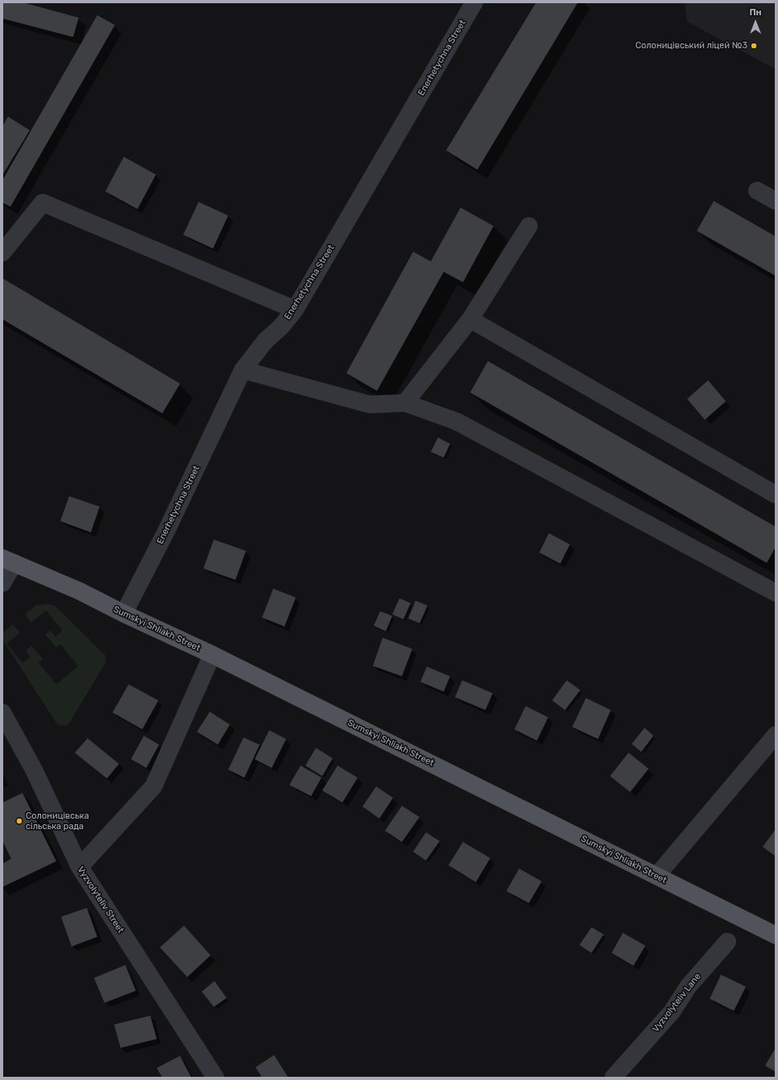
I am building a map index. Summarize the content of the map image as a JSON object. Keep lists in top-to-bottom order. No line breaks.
{"streets":{"main road":["Sumskyi Shliakh Street"],"street":["Enerhetychna Street","Vyzvolyteliv Street","Vyzvolyteliv Lane"]},"crossings":[["Enerhetychna Street","Sumskyi Shliakh Street"]],"places":["Солоницівський ліцей №3","Солоницівська сільська рада"],"north":"top"}
